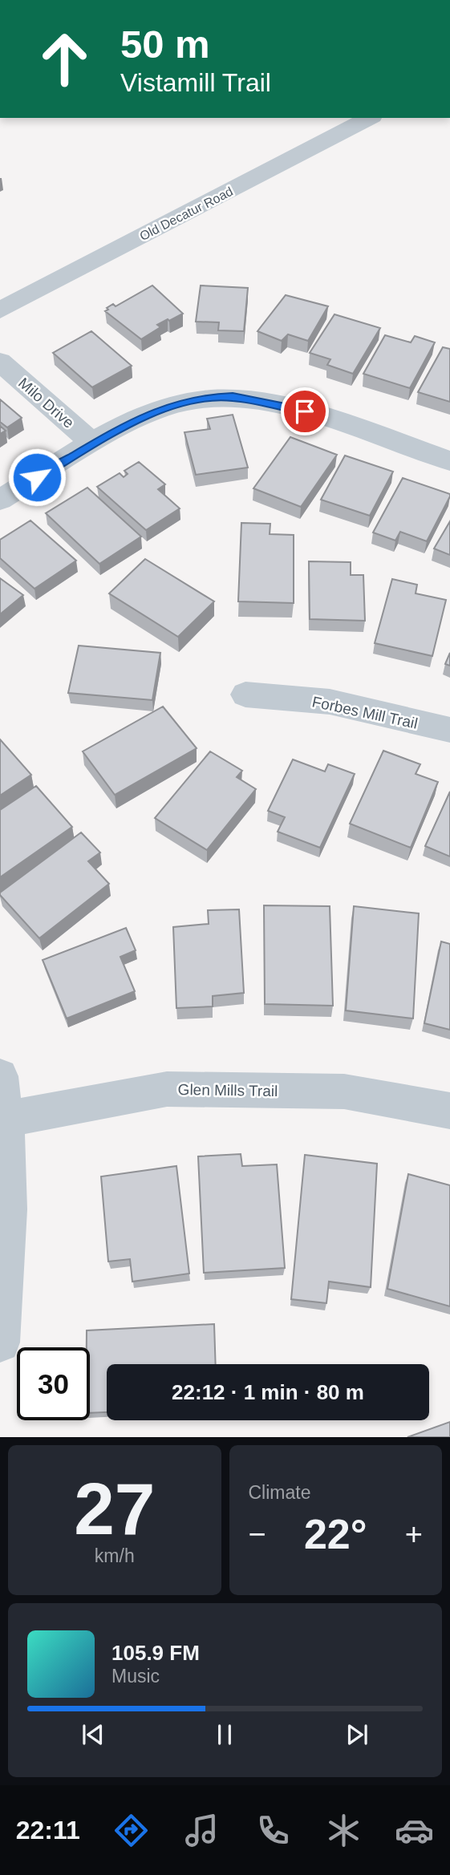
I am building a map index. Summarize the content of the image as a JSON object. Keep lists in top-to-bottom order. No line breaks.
{"streets":{"street":["Old Decatur Road","Milo Drive","Forbes Mill Trail","Glen Mills Trail"]},"page":{"turn":["50 m","Vistamill Trail"],"limit":"30","trip":"22:12 · 1 min · 80 m","tile":[["27","km/h"],"Climate"],"heat":["−","22°","+"],"song":["105.9 FM","Music"],"tabs":"22:11"}}
